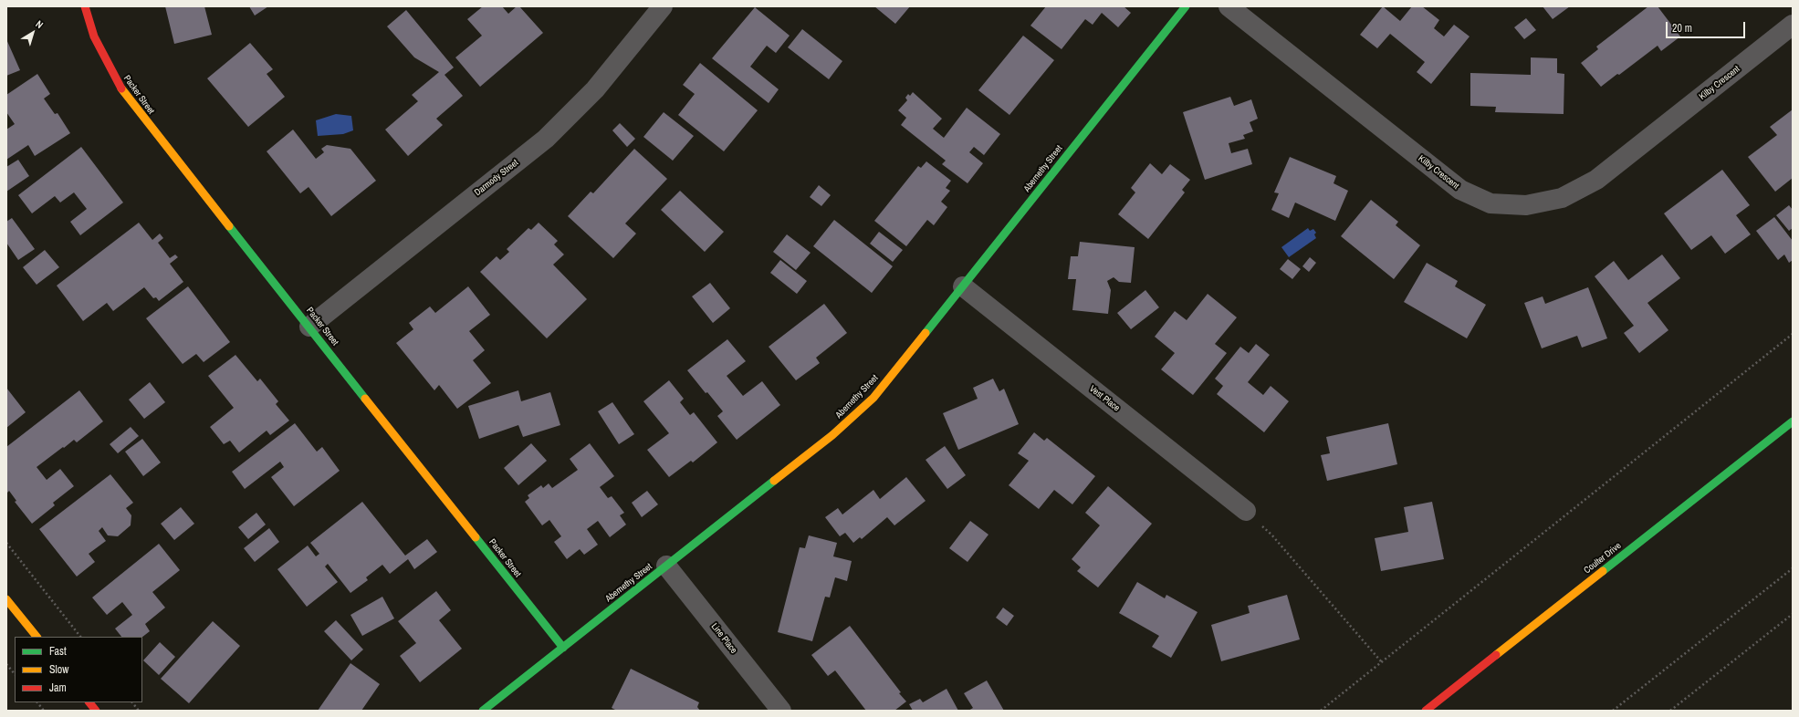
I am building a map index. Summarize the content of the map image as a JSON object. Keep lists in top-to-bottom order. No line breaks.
{"streets":{"street":["Kilby Crescent","Packer Street","Abernethy Street","Darmody Street","Vest Place","Coulter Drive","Line Place"]},"crossings":[["Packer Street","Abernethy Street"],["Packer Street","Darmody Street"],["Abernethy Street","Vest Place"],["Abernethy Street","Line Place"]],"legend":["Fast","Slow","Jam"],"scale_bar":"20 m","north":"top right"}
